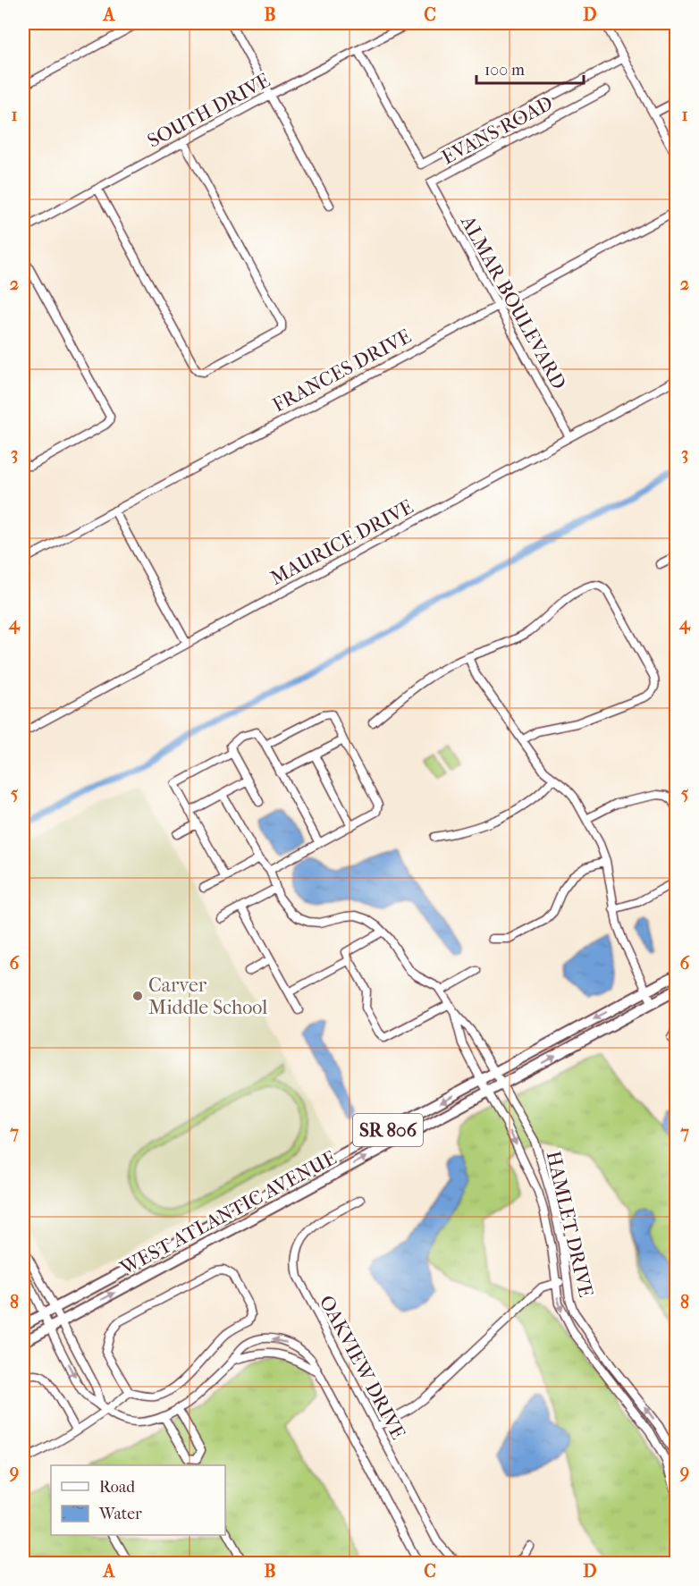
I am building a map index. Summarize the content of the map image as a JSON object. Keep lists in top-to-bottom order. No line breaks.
{"streets":{"main road":["SR 806","WEST ATLANTIC AVENUE"],"street":["SOUTH DRIVE","EVANS ROAD","ALMAR BOULEVARD","FRANCES DRIVE","MAURICE DRIVE","HAMLET DRIVE","OAKVIEW DRIVE"]},"crossings":[["EVANS ROAD","ALMAR BOULEVARD"],["ALMAR BOULEVARD","FRANCES DRIVE"],["ALMAR BOULEVARD","MAURICE DRIVE"],["WEST ATLANTIC AVENUE","HAMLET DRIVE"]],"places":["Carver Middle School"],"legend":["Road","Water"],"scale_bar":"100 m","grid":{"columns":["A","B","C","D"],"rows":["1","2","3","4","5","6","7","8","9"]}}
